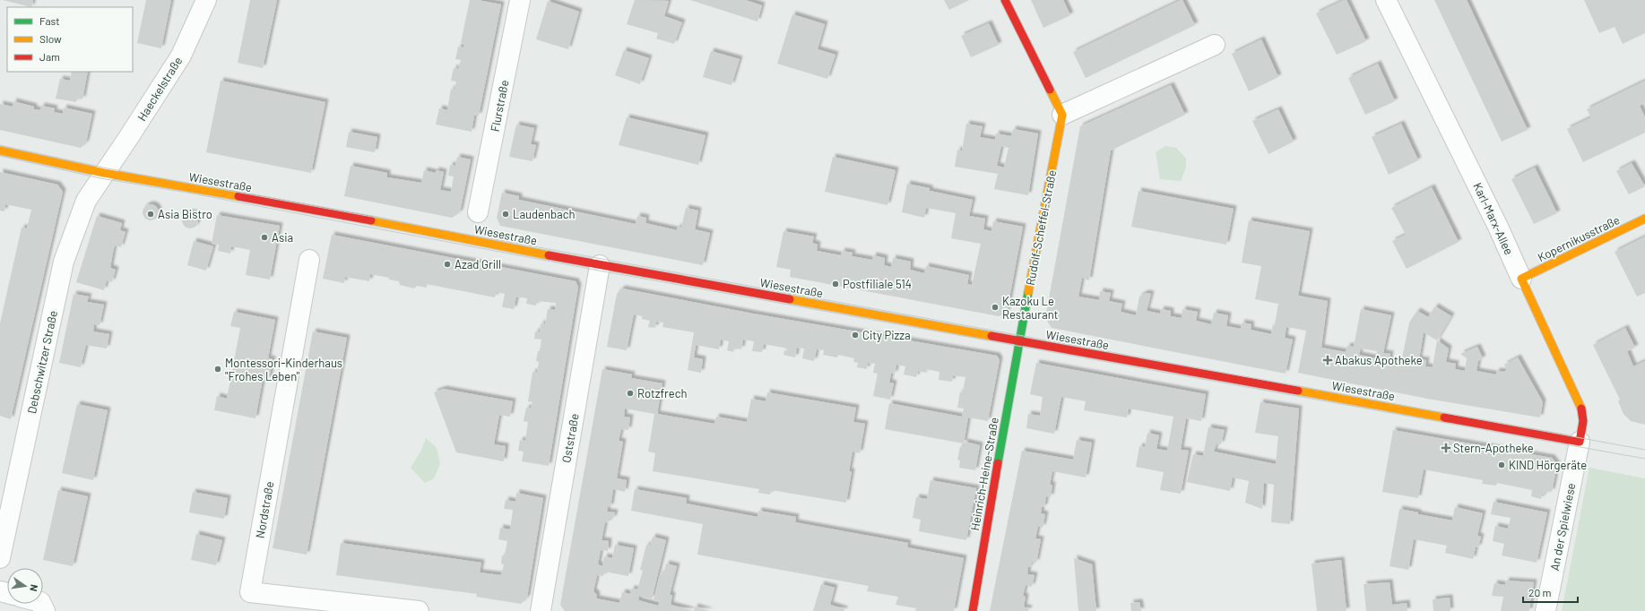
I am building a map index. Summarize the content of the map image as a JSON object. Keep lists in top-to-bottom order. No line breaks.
{"streets":{"street":["Haeckelstraße","Flurstraße","Wiesestraße","Karl-Marx-Allee","Rudolf-Scheffel-Straße","Kopernikusstraße","Debschwitzer Straße","Oststraße","Heinrich-Heine-Straße","Nordstraße","An der Spielwiese"]},"crossings":[["Haeckelstraße","Wiesestraße"],["Haeckelstraße","Debschwitzer Straße"],["Wiesestraße","Karl-Marx-Allee"],["Wiesestraße","Rudolf-Scheffel-Straße"],["Wiesestraße","Debschwitzer Straße"],["Wiesestraße","Oststraße"],["Wiesestraße","Heinrich-Heine-Straße"],["Wiesestraße","An der Spielwiese"],["Karl-Marx-Allee","Kopernikusstraße"],["Karl-Marx-Allee","An der Spielwiese"],["Rudolf-Scheffel-Straße","Heinrich-Heine-Straße"]],"places":{"other":["Asia Bistro","Laudenbach","Asia","Azad Grill","Postfiliale 514","Kazoku Le Restaurant","City Pizza","Montessori-Kinderhaus \"Frohes Leben\"","Rotzfrech","KIND Hörgeräte"],"health":["Abakus Apotheke","Stern-Apotheke"]},"legend":["Fast","Slow","Jam"],"scale_bar":"20 m","north":"right"}
